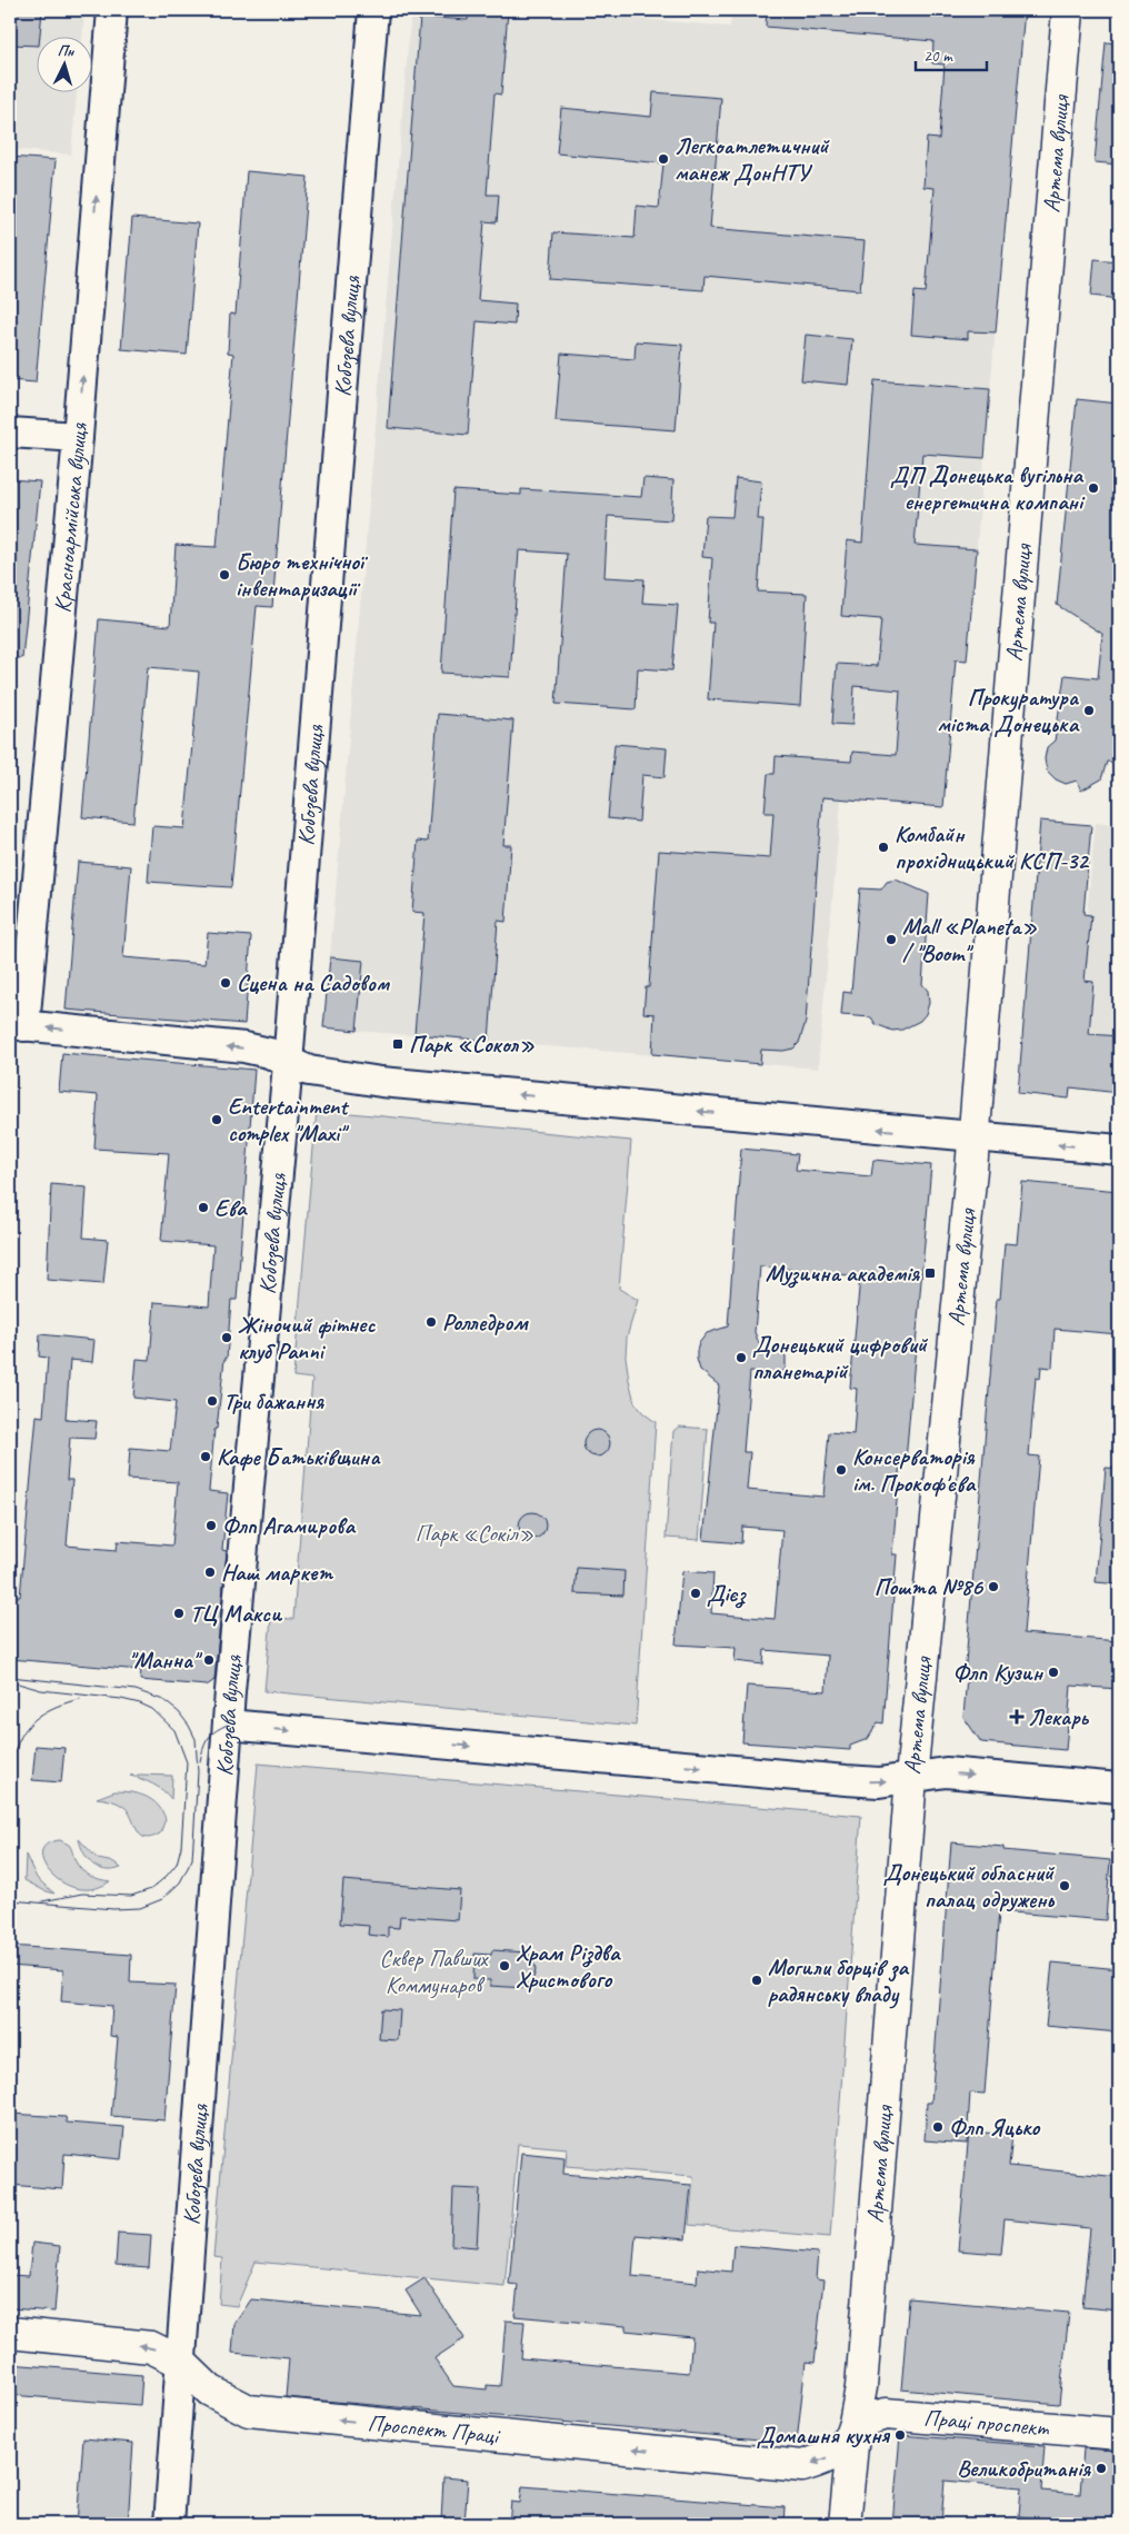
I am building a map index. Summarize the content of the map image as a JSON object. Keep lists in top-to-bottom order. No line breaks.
{"streets":{"main road":["Артема вулиця","Праці проспект","Проспект Праці"],"street":["Кобозєва вулиця","Красноармійська вулиця"]},"crossings":[["Артема вулиця","Праці проспект"],["Артема вулиця","Проспект Праці"],["Кобозєва вулиця","Проспект Праці"],["Праці проспект","Проспект Праці"]],"one_way":["Красноармійська вулиця","Проспект Праці"],"parks":["Парк «Сокіл»","Сквер Павших Коммунаров"],"places":{"other":["Легкоатлетичний манеж ДонНТУ","ДП Донецька вугільна енергетична компані","Бюро технічної інвентаризації","Прокуратура міста Донецька","Комбайн прохідницький КСП-32","Mall «Planeta» / \"Boom\"","Сцена на Садовом","Entertainment complex \"Maxi\"","Ева","Ролледром","Жіночий фітнес клуб Panni","Донецький цифровий планетарій","Три бажання","Кафе Батьківщина","Консерваторія ім. Прокоф'єва","Флп Агамирова","Наш маркет","Пошта №86","Дієз","ТЦ Макси","\"Манна\"","Флп Кузин","Донецький обласний палац одружень","Храм Різдва Христового","Могили борців за радянську владу","Флп Яцько","Домашня кухня","Великобританія"],"transit":["Парк «Сокол»","Музична академія"],"health":["Лекарь"]},"scale_bar":"20 m","north":"top"}
